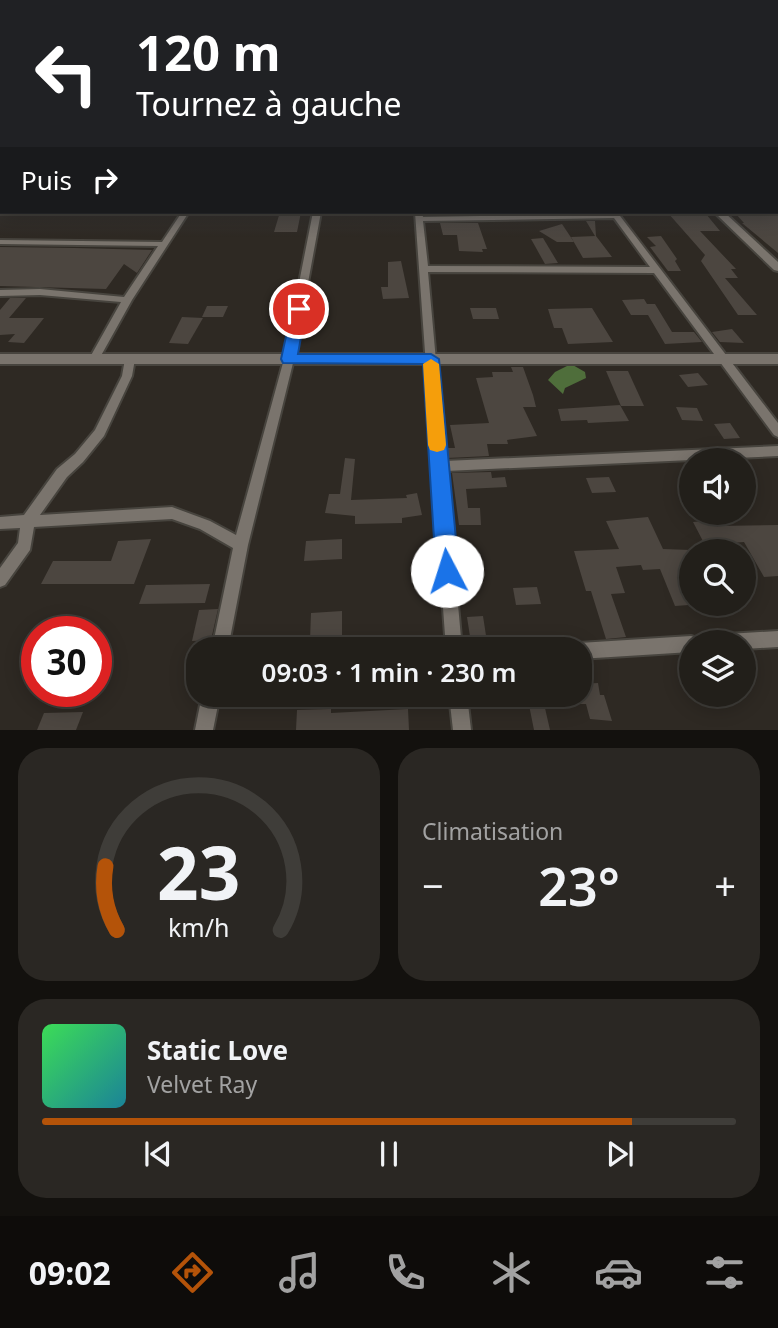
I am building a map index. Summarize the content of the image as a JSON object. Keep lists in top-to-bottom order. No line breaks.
{"page":{"turn":["120 m","Tournez à gauche"],"then":"Puis","limit":"30","trip":"09:03 · 1 min · 230 m","tile":"Climatisation","heat":["−","23°","+"],"song":["Static Love","Velvet Ray"],"tabs":"09:02","gauge":["23","km/h"]}}
